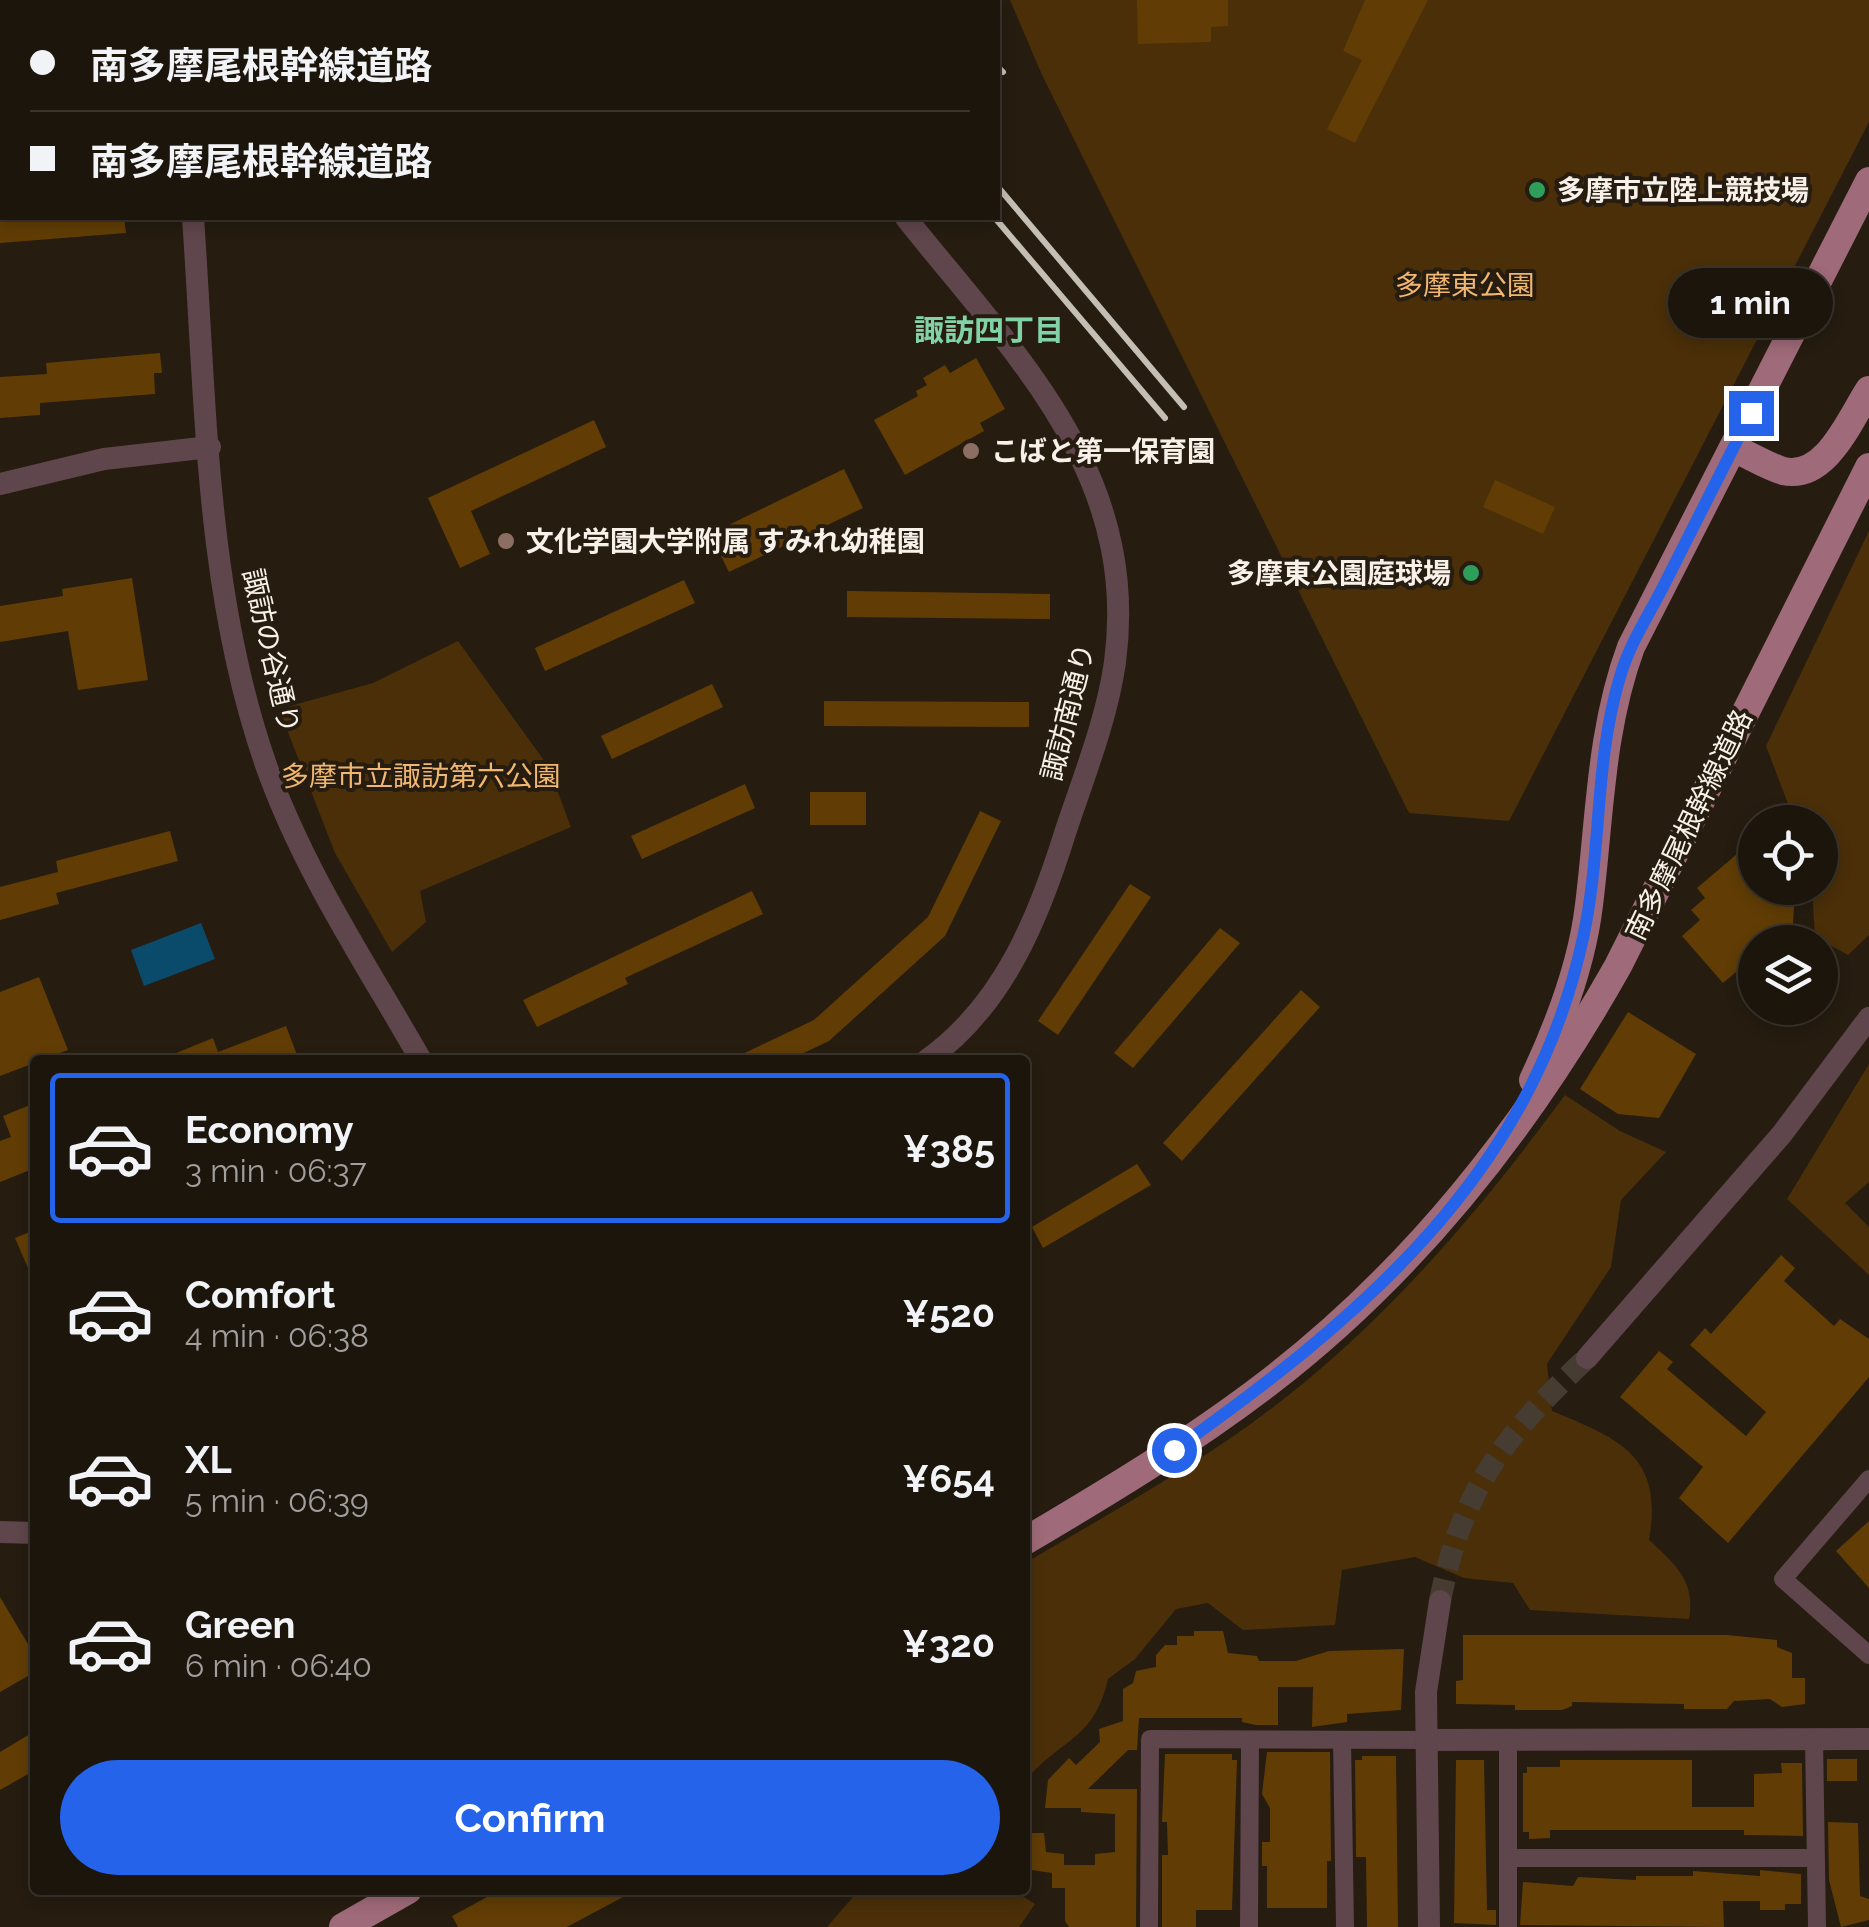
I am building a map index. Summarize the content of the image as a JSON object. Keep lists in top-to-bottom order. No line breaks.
{"streets":{"main road":["南多摩尾根幹線道路"],"street":["諏訪の谷通り","諏訪南通り"]},"districts":["諏訪四丁目"],"parks":["多摩東公園","多摩市立諏訪第六公園"],"places":["多摩市立陸上競技場","こばと第一保育園","文化学園大学附属 すみれ幼稚園","多摩東公園庭球場"],"page":{"banner":["南多摩尾根幹線道路","南多摩尾根幹線道路"],"bubble":"1 min","list":[{"name":"Economy","note":"3 min · 06:37","value":"¥385"},{"name":"Comfort","note":"4 min · 06:38","value":"¥520"},{"name":"XL","note":"5 min · 06:39","value":"¥654"},{"name":"Green","note":"6 min · 06:40","value":"¥320"}],"buttons":"Confirm"}}
